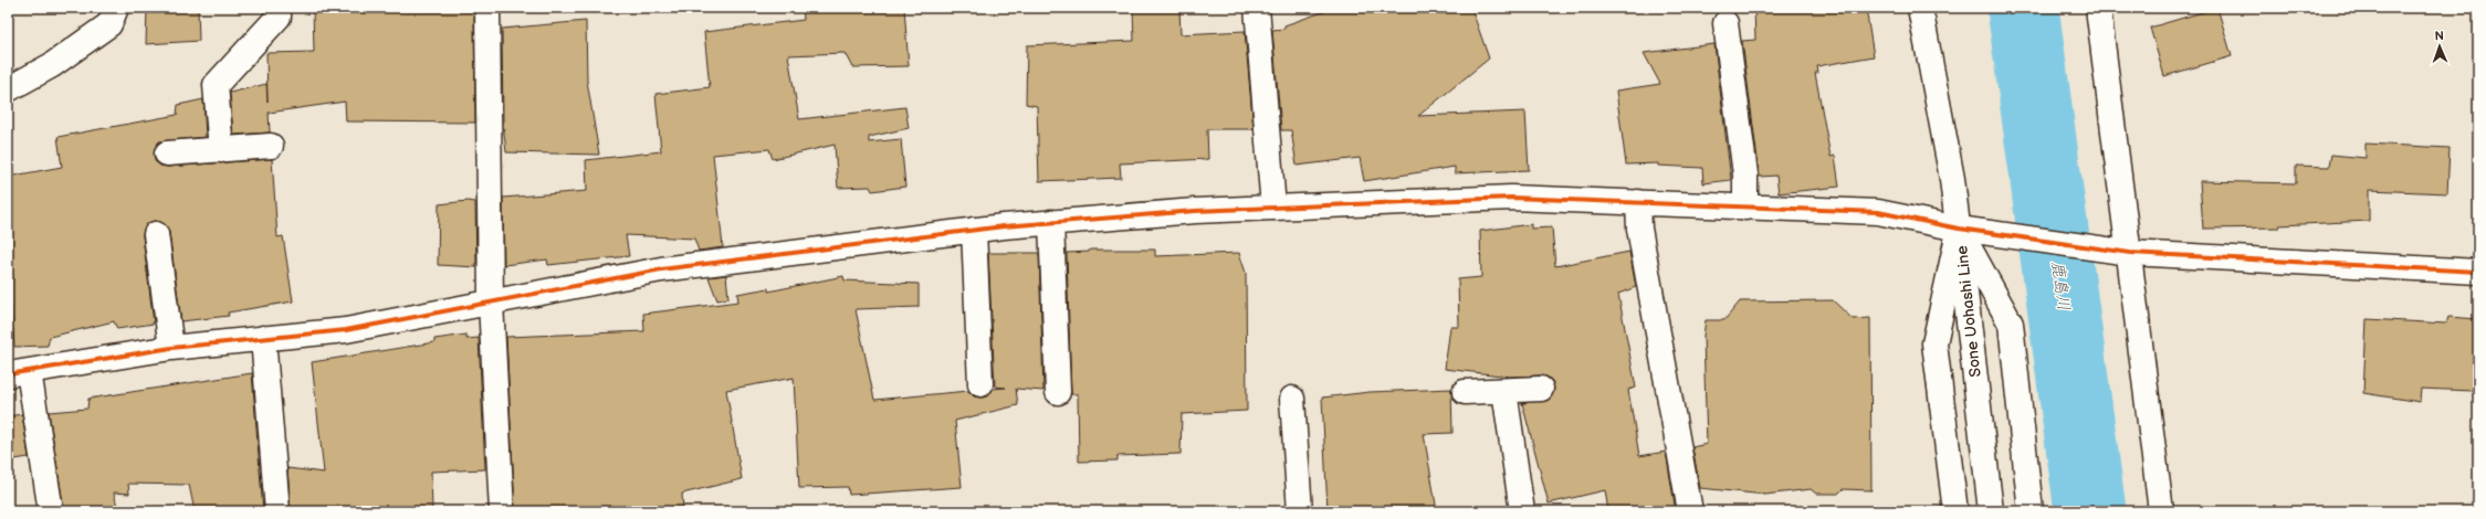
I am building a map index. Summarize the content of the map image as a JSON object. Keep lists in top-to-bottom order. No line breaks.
{"streets":{"street":["Sone Uohashi Line"]},"water":["鹿島川"],"north":"top"}
